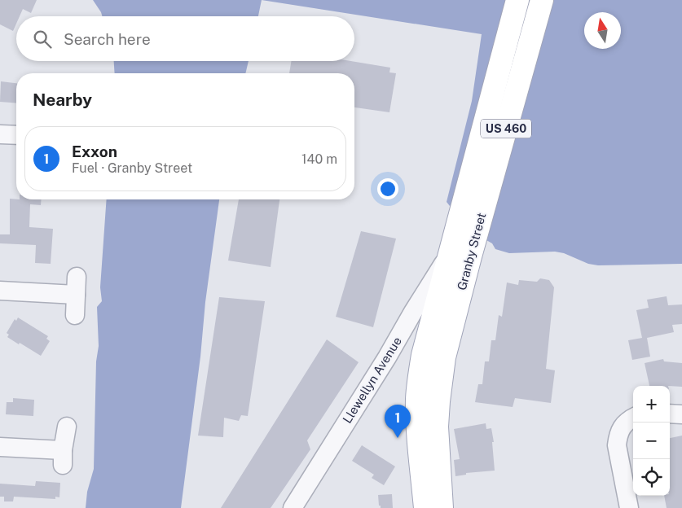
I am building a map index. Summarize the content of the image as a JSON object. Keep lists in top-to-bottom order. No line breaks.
{"streets":{"main road":["US 460","Granby Street"],"street":["Llewellyn Avenue"]},"crossings":[["Granby Street","Llewellyn Avenue"]],"north":"top","page":{"search":"Search here","heading":"Nearby","list":[{"mark":"1","name":"Exxon","note":"Fuel · Granby Street","value":"140 m"}],"map_buttons":["+","−"],"pins":"1"}}
